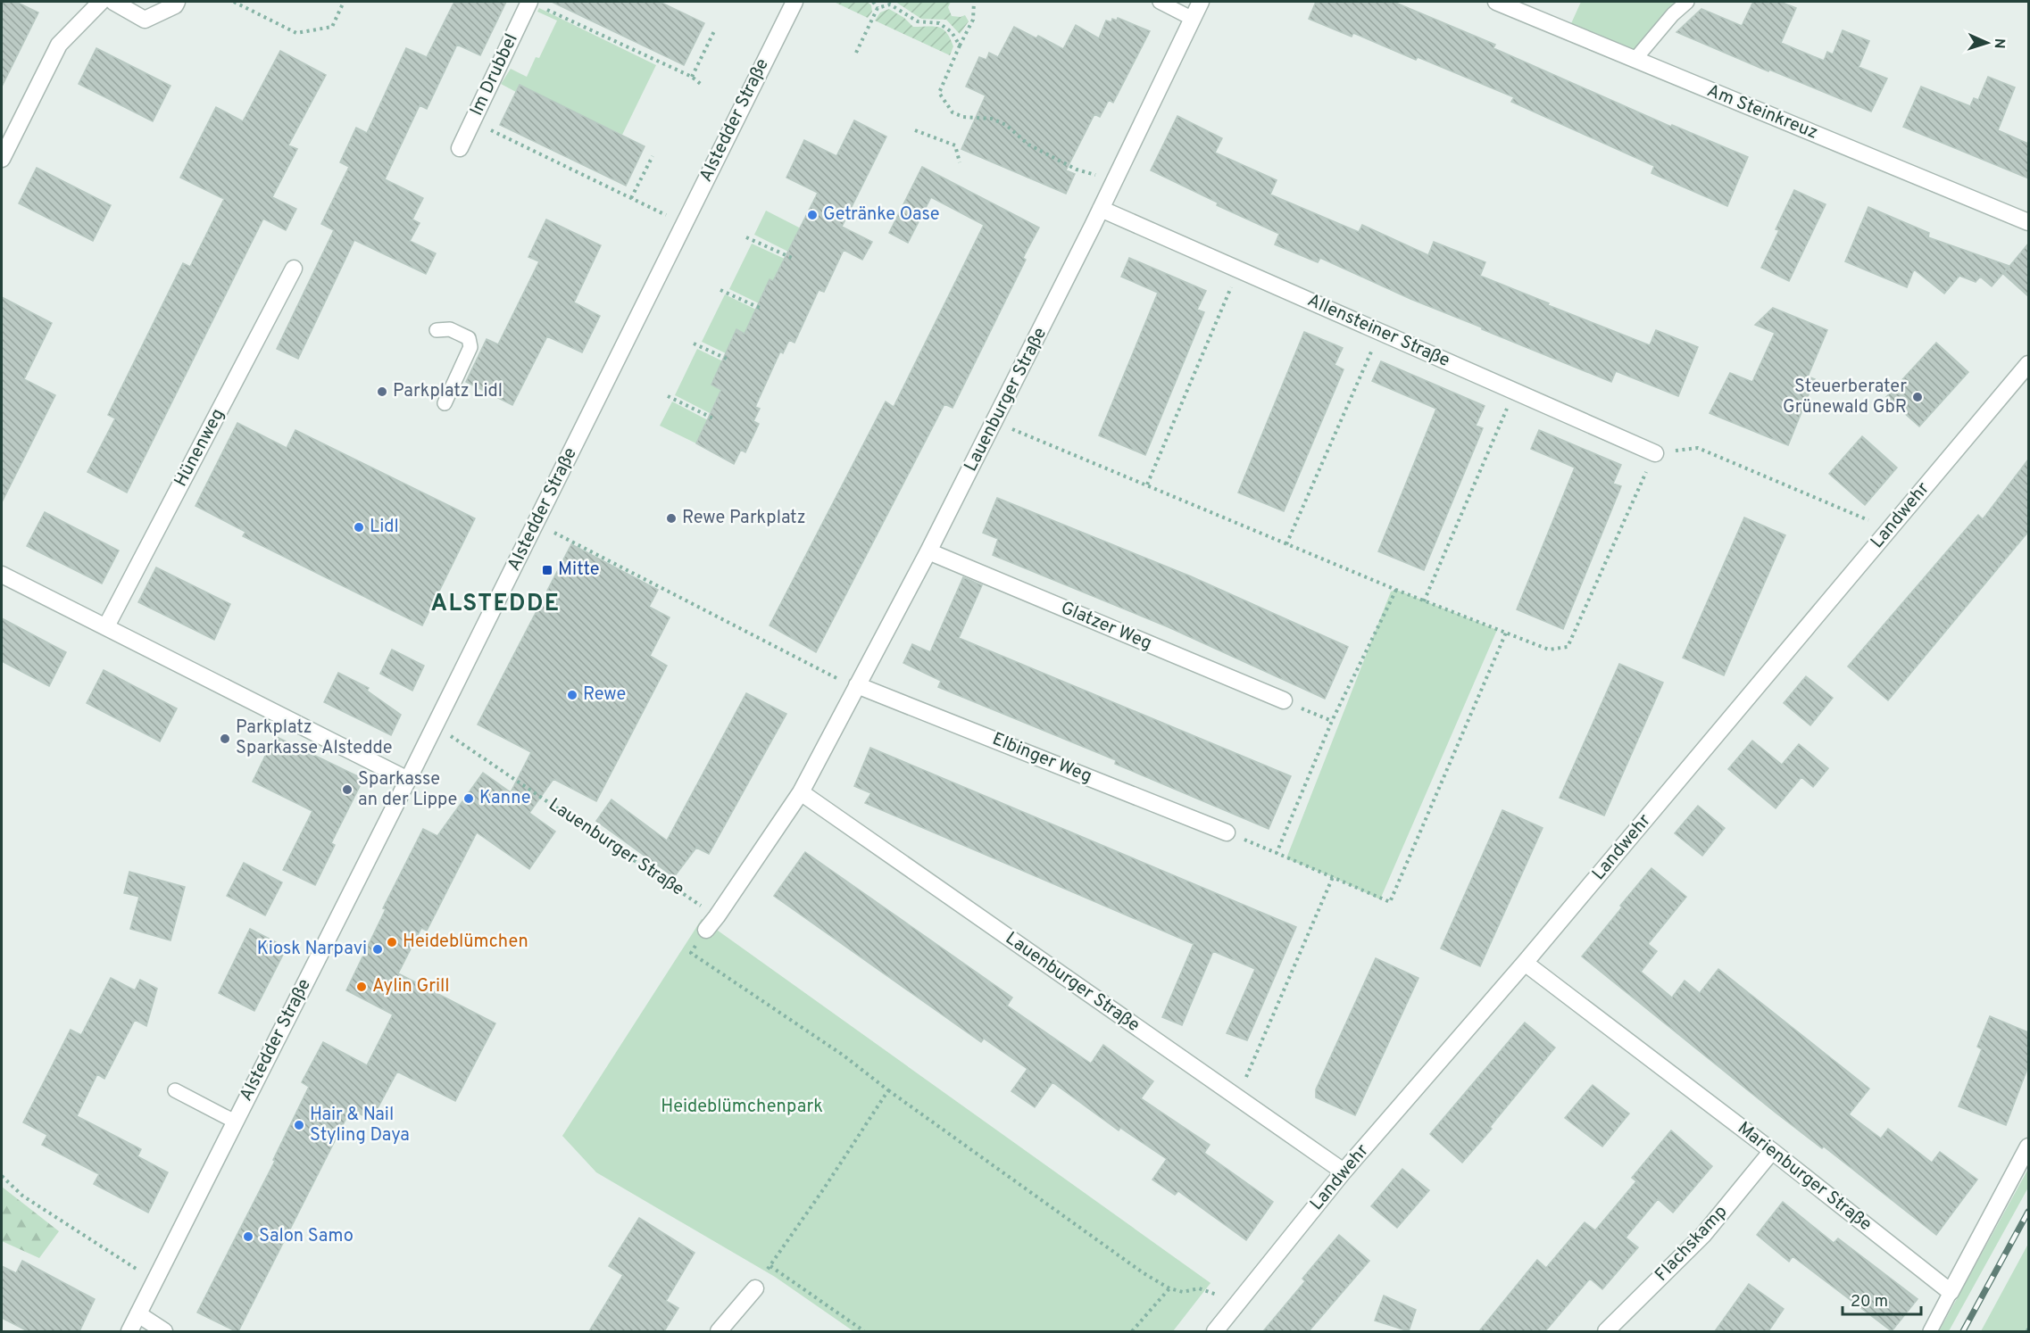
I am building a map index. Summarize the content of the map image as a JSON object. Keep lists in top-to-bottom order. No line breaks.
{"streets":{"street":["Im Drubbel","Am Steinkreuz","Alstedder Straße","Allensteiner Straße","Lauenburger Straße","Hünenweg","Landwehr","Glatzer Weg","Elbinger Weg","Marienburger Straße","Flachskamp"]},"crossings":[["Alstedder Straße","Lauenburger Straße"],["Allensteiner Straße","Lauenburger Straße"],["Lauenburger Straße","Landwehr"],["Lauenburger Straße","Glatzer Weg"],["Lauenburger Straße","Elbinger Weg"],["Landwehr","Marienburger Straße"],["Marienburger Straße","Flachskamp"]],"districts":["ALSTEDDE"],"parks":["Heideblümchenpark"],"places":{"other":["Getränke Oase","Parkplatz Lidl","Steuerberater Grünewald GbR","Rewe Parkplatz","Lidl","Rewe","Parkplatz Sparkasse Alstedde","Sparkasse an der Lippe","Kanne","Heideblümchen","Kiosk Narpavi","Aylin Grill","Hair & Nail Styling Daya","Salon Samo"],"transit":["Mitte"]},"scale_bar":"20 m","north":"right"}
